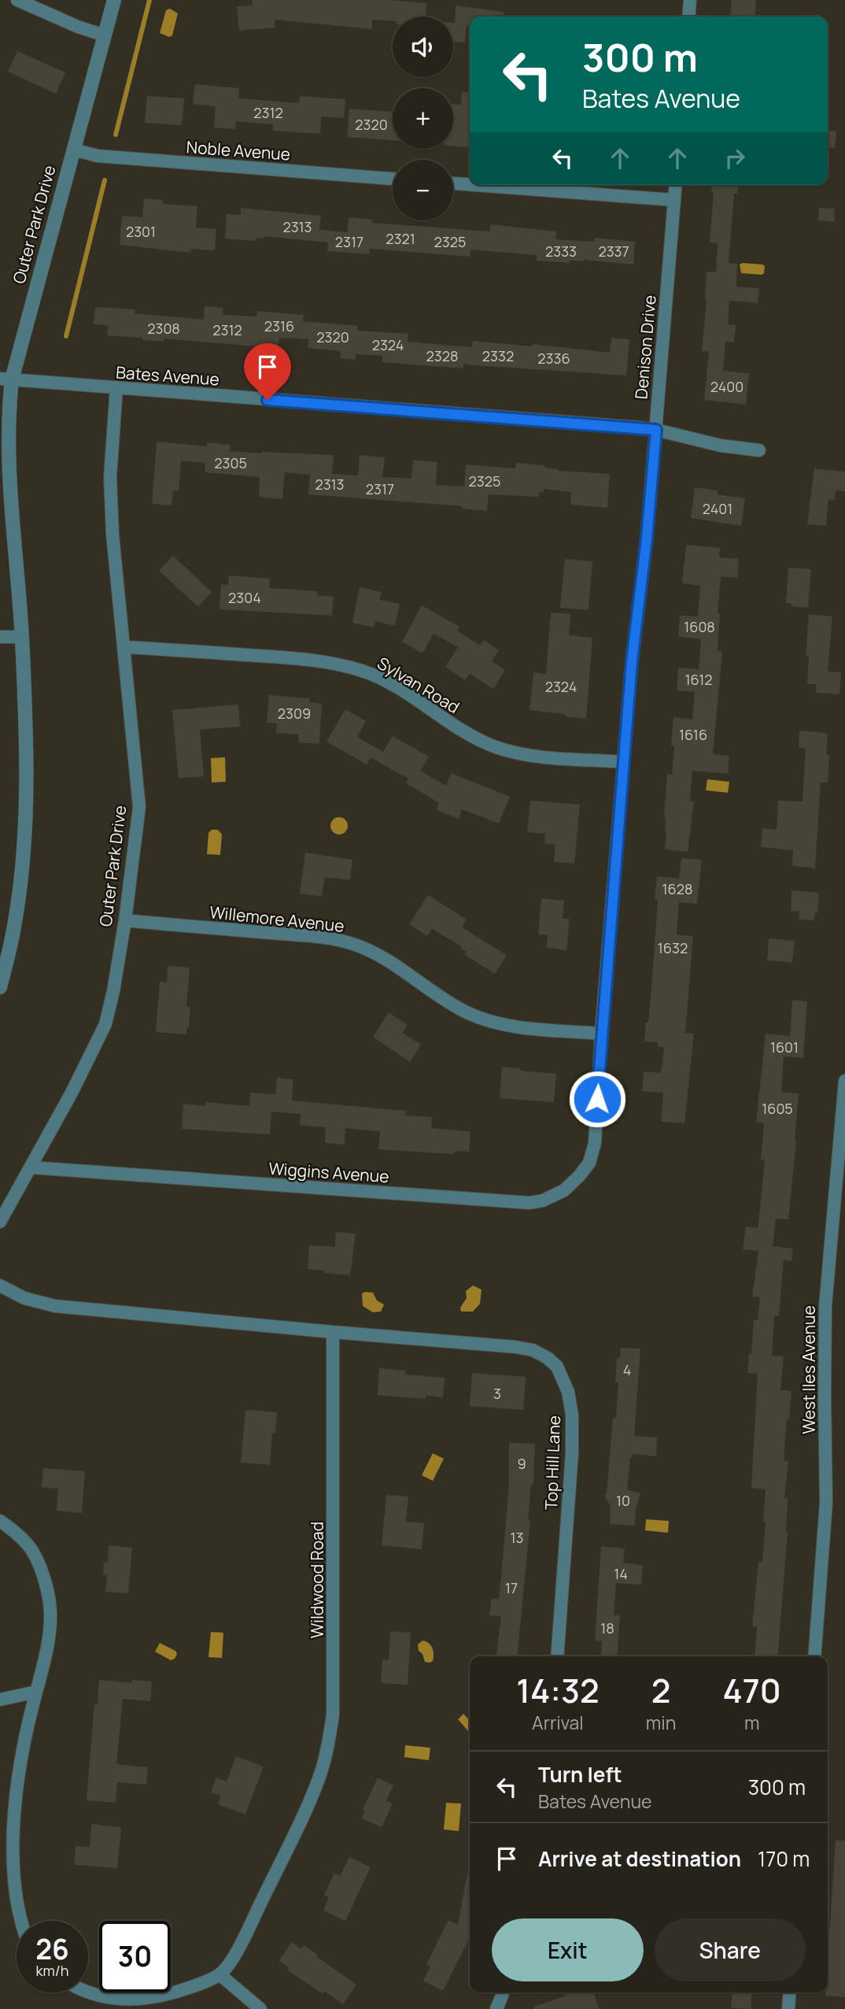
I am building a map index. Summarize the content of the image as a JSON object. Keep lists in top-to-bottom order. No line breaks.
{"streets":{"street":["Noble Avenue","Outer Park Drive","Denison Drive","Bates Avenue","Sylvan Road","Willemore Avenue","Wiggins Avenue","West Iles Avenue","Top Hill Lane","Wildwood Road"]},"crossings":[["Noble Avenue","Outer Park Drive"],["Outer Park Drive","Bates Avenue"],["Outer Park Drive","Sylvan Road"],["Outer Park Drive","Willemore Avenue"],["Outer Park Drive","Wiggins Avenue"],["Denison Drive","Bates Avenue"],["Denison Drive","Sylvan Road"],["Denison Drive","Willemore Avenue"],["Denison Drive","Wiggins Avenue"],["Top Hill Lane","Wildwood Road"]],"house_numbers":["2312","2320","2313","2301","2321","2317","2325","2333","2337","2316","2308","2312","2320","2324","2328","2332","2336","2400","2305","2325","2313","2317","2401","2304","1608","1612","2324","2309","1616","1628","1632","1601","1605","4","3","9","10","13","14","17","18"],"page":{"map_buttons":["+","−"],"turn":["300 m","Bates Avenue"],"eta":["14:32","Arrival","2","min","470","m"],"list":[{"name":"Turn left","note":"Bates Avenue","value":"300 m"},{"name":"Arrive at destination","value":"170 m"}],"buttons":["Exit","Share"],"speed":"26 km/h","limit":"30"}}
